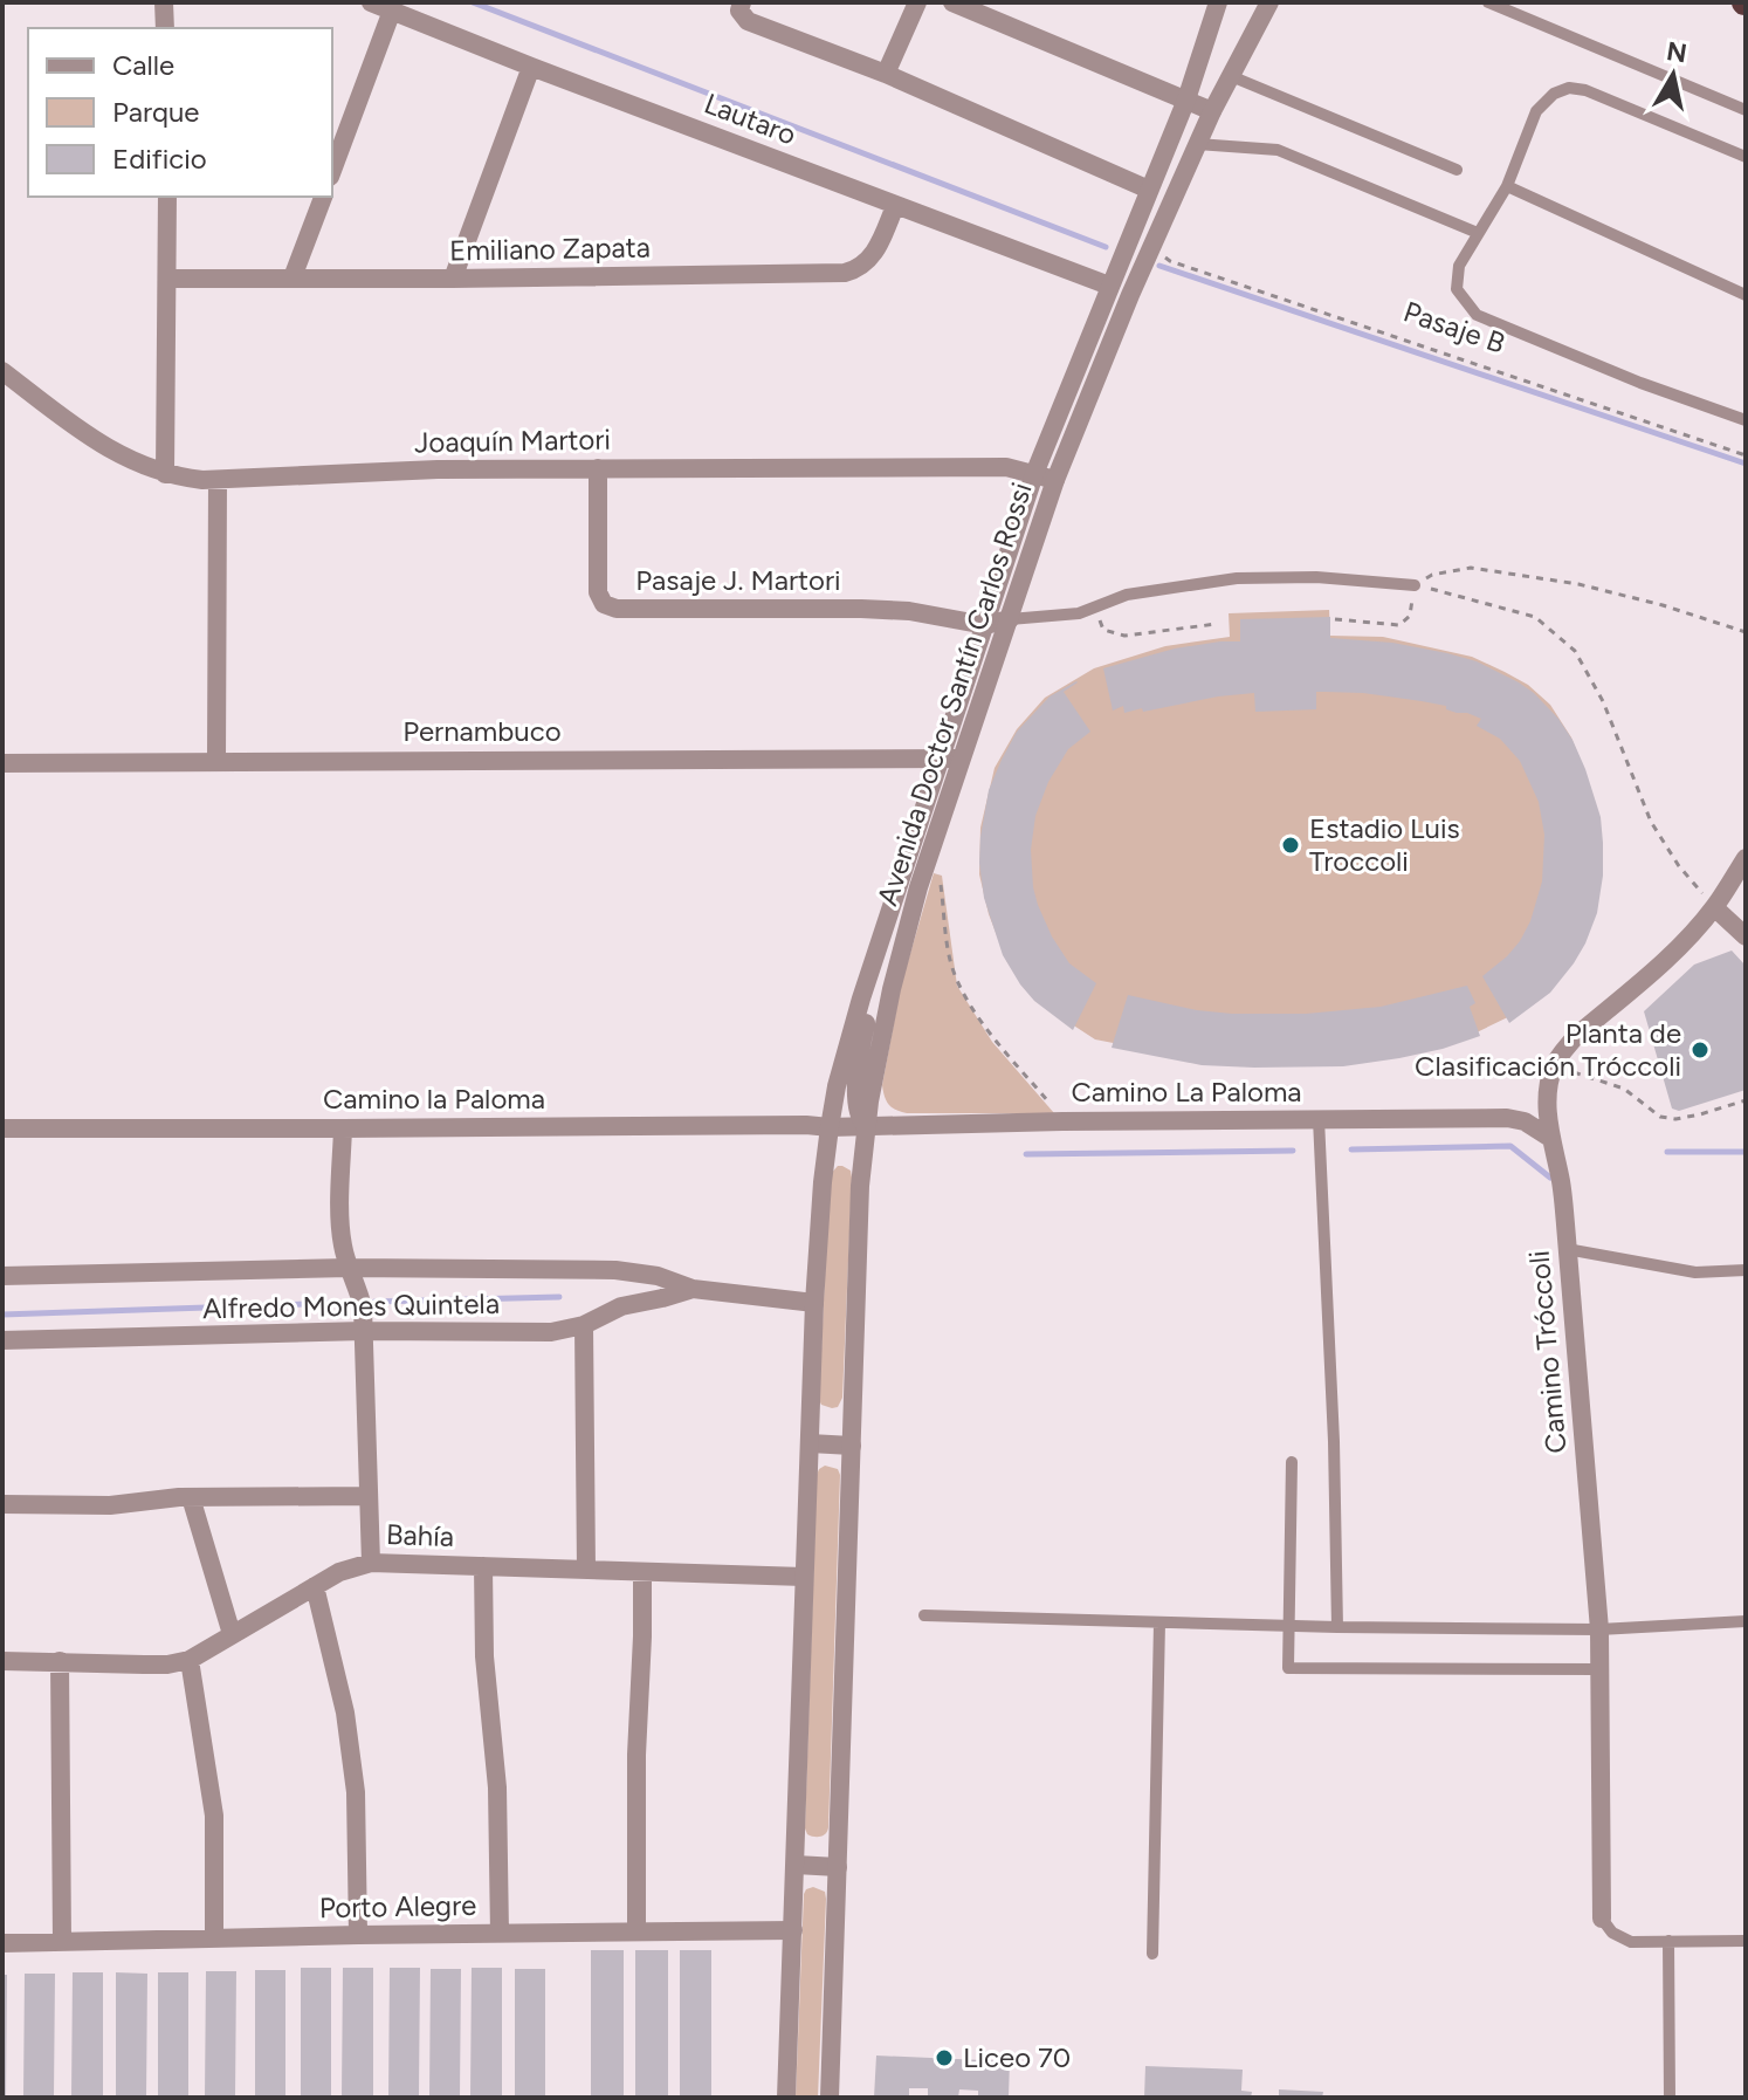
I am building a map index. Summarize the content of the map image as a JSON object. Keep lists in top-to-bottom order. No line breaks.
{"streets":{"street":["Lautaro","Emiliano Zapata","Joaquín Martori","Pasaje J. Martori","Avenida Doctor Santín Carlos Rossi","Pernambuco","Camino La Paloma","Camino la Paloma","Alfredo Mones Quintela","Camino Tróccoli","Bahía","Porto Alegre"],"path":["Pasaje B"]},"crossings":[["Lautaro","Emiliano Zapata"],["Lautaro","Avenida Doctor Santín Carlos Rossi"],["Pasaje B","Avenida Doctor Santín Carlos Rossi"],["Joaquín Martori","Pasaje J. Martori"],["Joaquín Martori","Avenida Doctor Santín Carlos Rossi"],["Pasaje J. Martori","Avenida Doctor Santín Carlos Rossi"],["Avenida Doctor Santín Carlos Rossi","Pernambuco"],["Avenida Doctor Santín Carlos Rossi","Camino La Paloma"],["Avenida Doctor Santín Carlos Rossi","Camino la Paloma"],["Avenida Doctor Santín Carlos Rossi","Alfredo Mones Quintela"],["Avenida Doctor Santín Carlos Rossi","Bahía"],["Avenida Doctor Santín Carlos Rossi","Porto Alegre"],["Camino La Paloma","Camino la Paloma"],["Camino La Paloma","Camino Tróccoli"]],"places":["Estadio Luis Troccoli","Planta de Clasificación Tróccoli","Liceo 70"],"legend":["Calle","Parque","Edificio"],"north":"top"}
